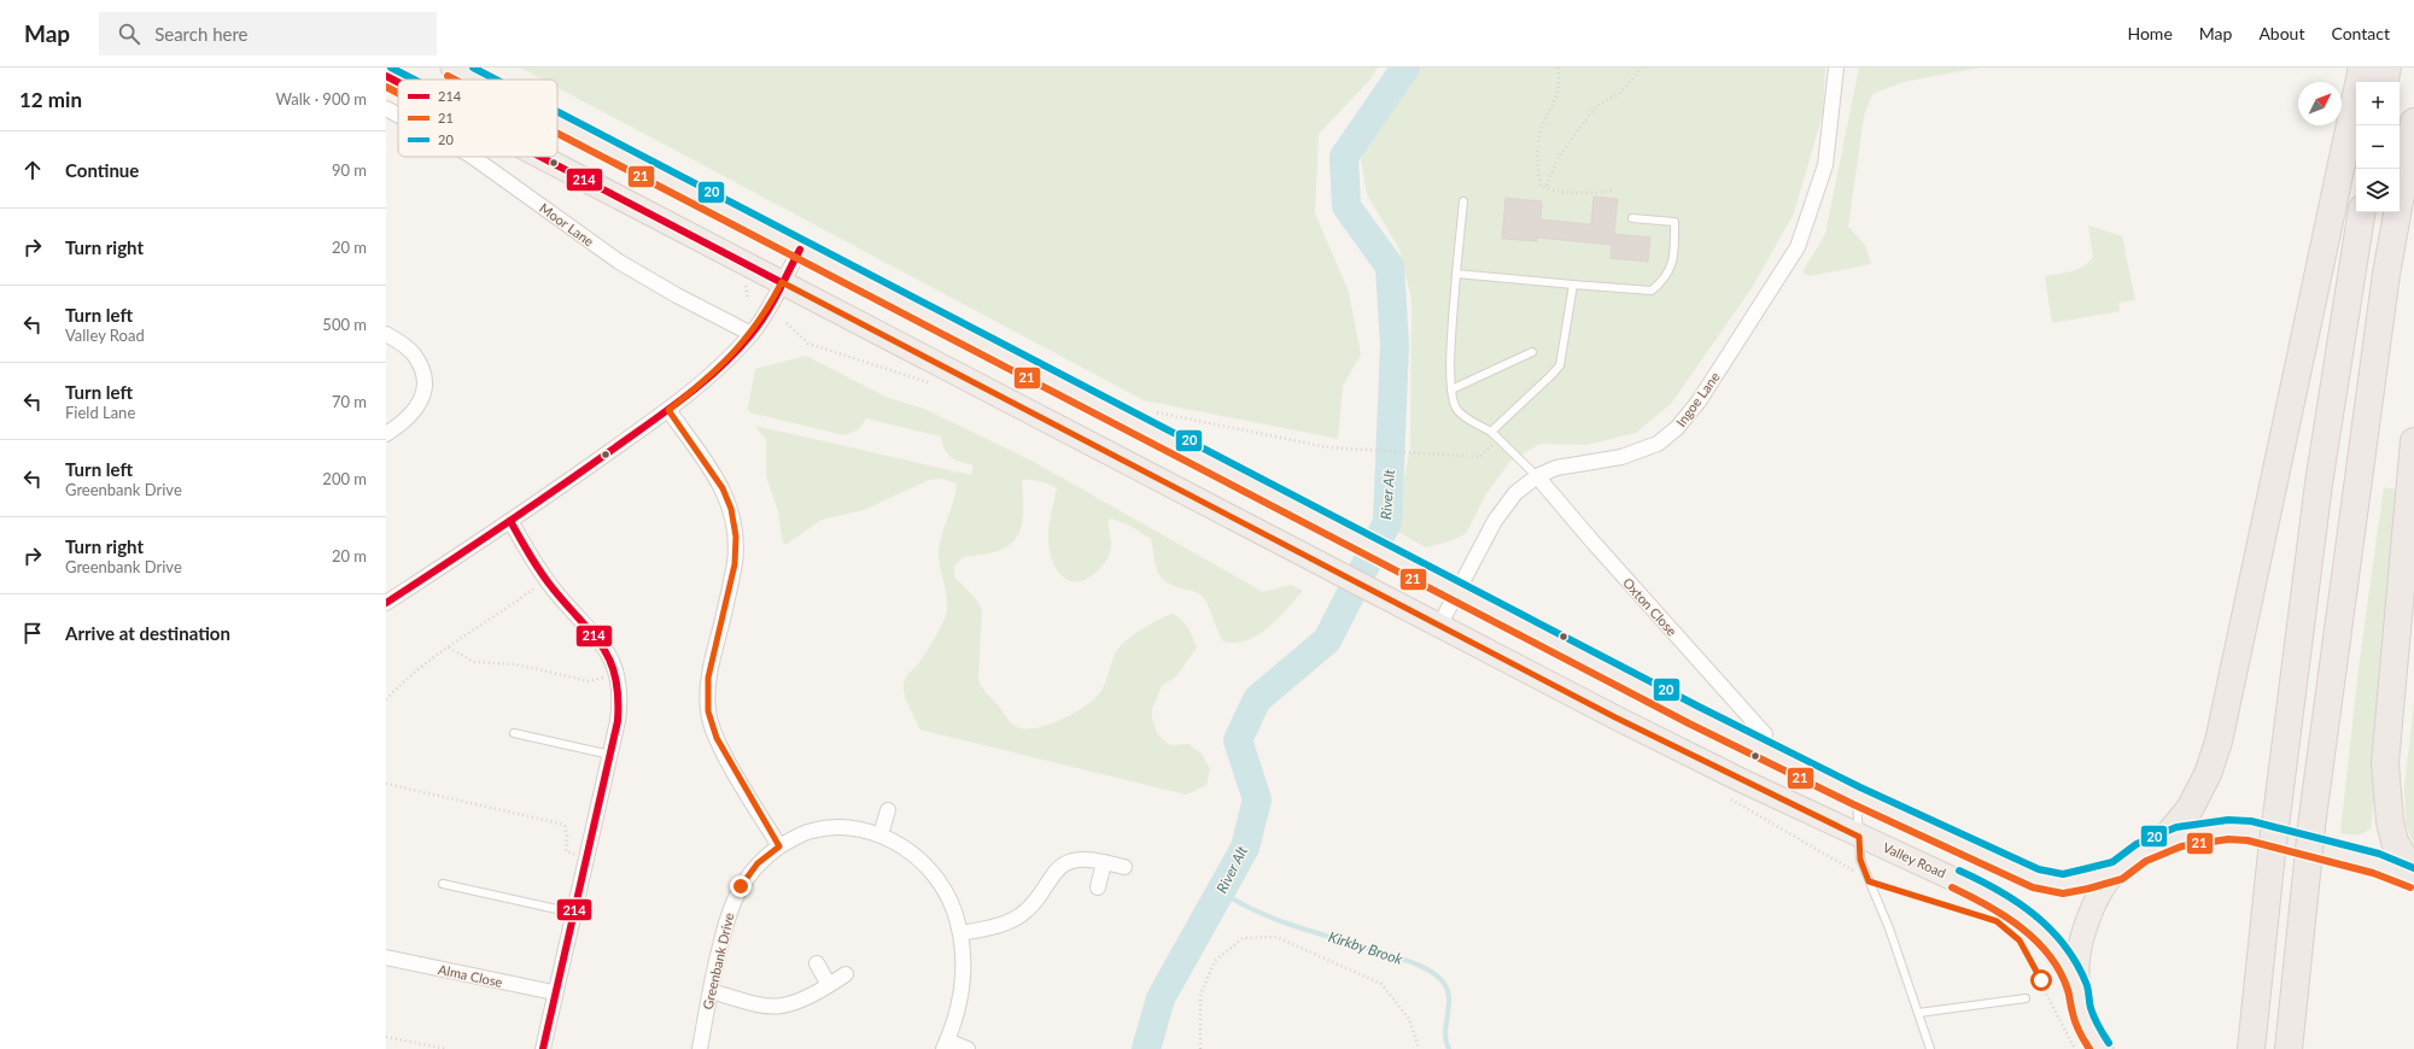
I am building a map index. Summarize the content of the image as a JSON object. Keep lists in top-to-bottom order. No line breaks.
{"streets":{"main road":["Valley Road"],"street":["Moor Lane","Ingoe Lane","Oxton Close","Greenbank Drive","Alma Close"]},"crossings":[["Ingoe Lane","Oxton Close"],["Ingoe Lane","Valley Road"]],"water":["River Alt","Kirkby Brook"],"lines":["transit line 20","transit line 214","transit line 21"],"legend":["214","21","20"],"north":"top right","page":{"header":"Map","search":"Search here","nav":["Home","Map","About","Contact"],"heading":["12 min","Walk · 900 m"],"map_buttons":["+","−"],"list":[["Continue","90 m"],["Turn right","20 m"],["Turn left","Valley Road","500 m"],["Turn left","Field Lane","70 m"],["Turn left","Greenbank Drive","200 m"],["Turn right","Greenbank Drive","20 m"],"Arrive at destination"]}}
